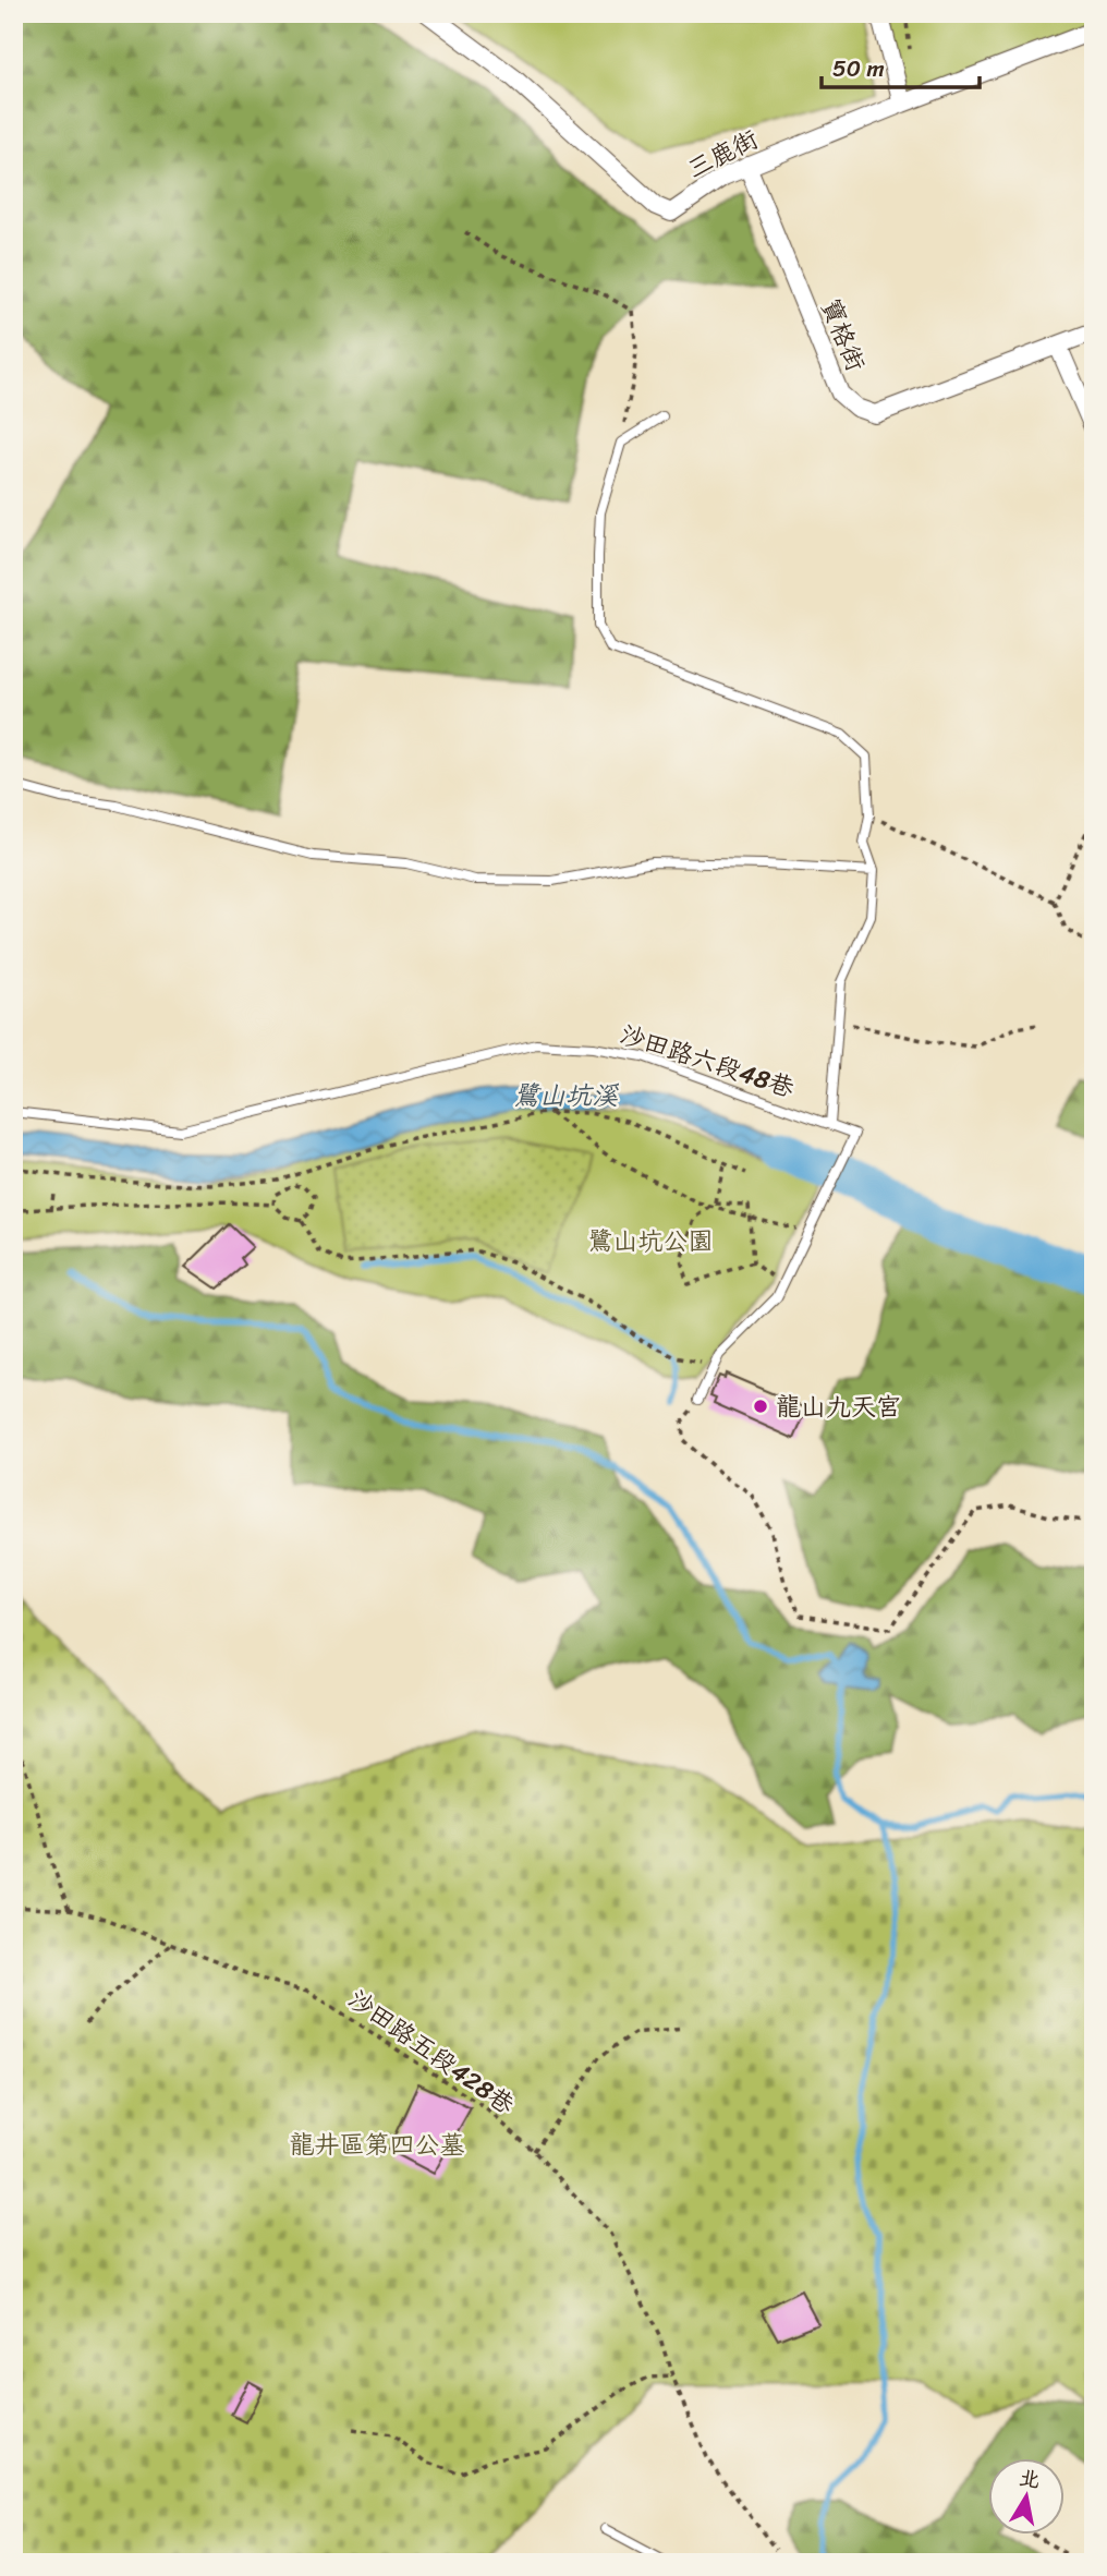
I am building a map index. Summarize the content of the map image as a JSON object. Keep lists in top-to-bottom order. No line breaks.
{"streets":{"street":["三鹿街","寶格街"],"lane":["沙田路六段48巷"],"path":["沙田路五段428巷"]},"crossings":[["三鹿街","寶格街"]],"water":["鷺山坑溪"],"parks":["鷺山坑公園","龍井區第四公墓"],"places":["龍山九天宮"],"scale_bar":"50 m","north":"top"}
